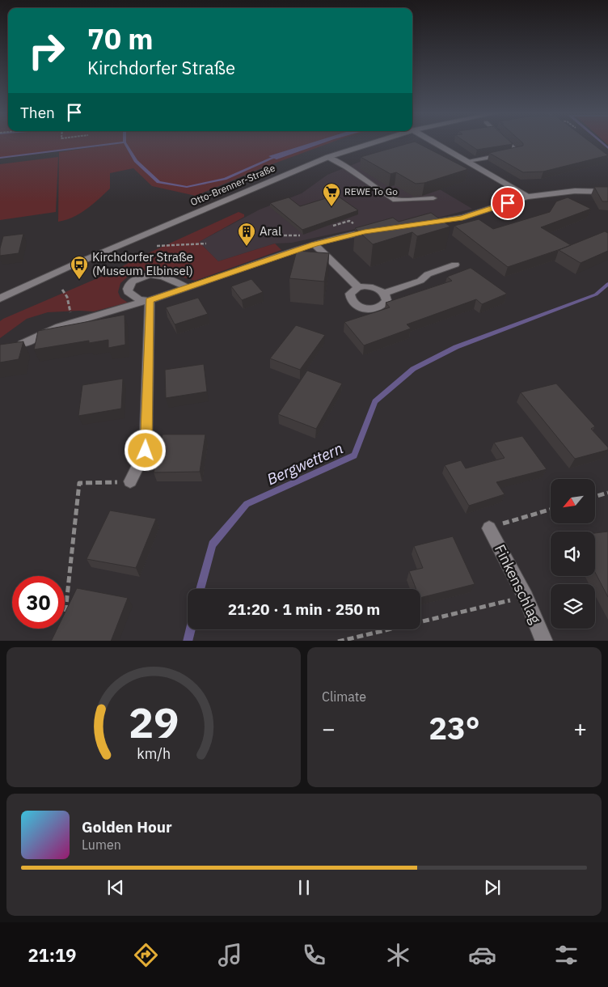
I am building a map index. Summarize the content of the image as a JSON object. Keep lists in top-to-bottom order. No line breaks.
{"streets":{"street":["Otto-Brenner-Straße","Finkenschlag"]},"water":["Bergwettern"],"places":{"supermarket":["REWE To Go"],"building":["Aral"],"bus stop":["Kirchdorfer Straße (Museum Elbinsel)"]},"north":"bottom left","page":{"turn":["70 m","Kirchdorfer Straße"],"then":"Then","limit":"30","trip":"21:20 · 1 min · 250 m","tile":"Climate","heat":["−","23°","+"],"song":["Golden Hour","Lumen"],"tabs":"21:19","gauge":["29","km/h"]}}
